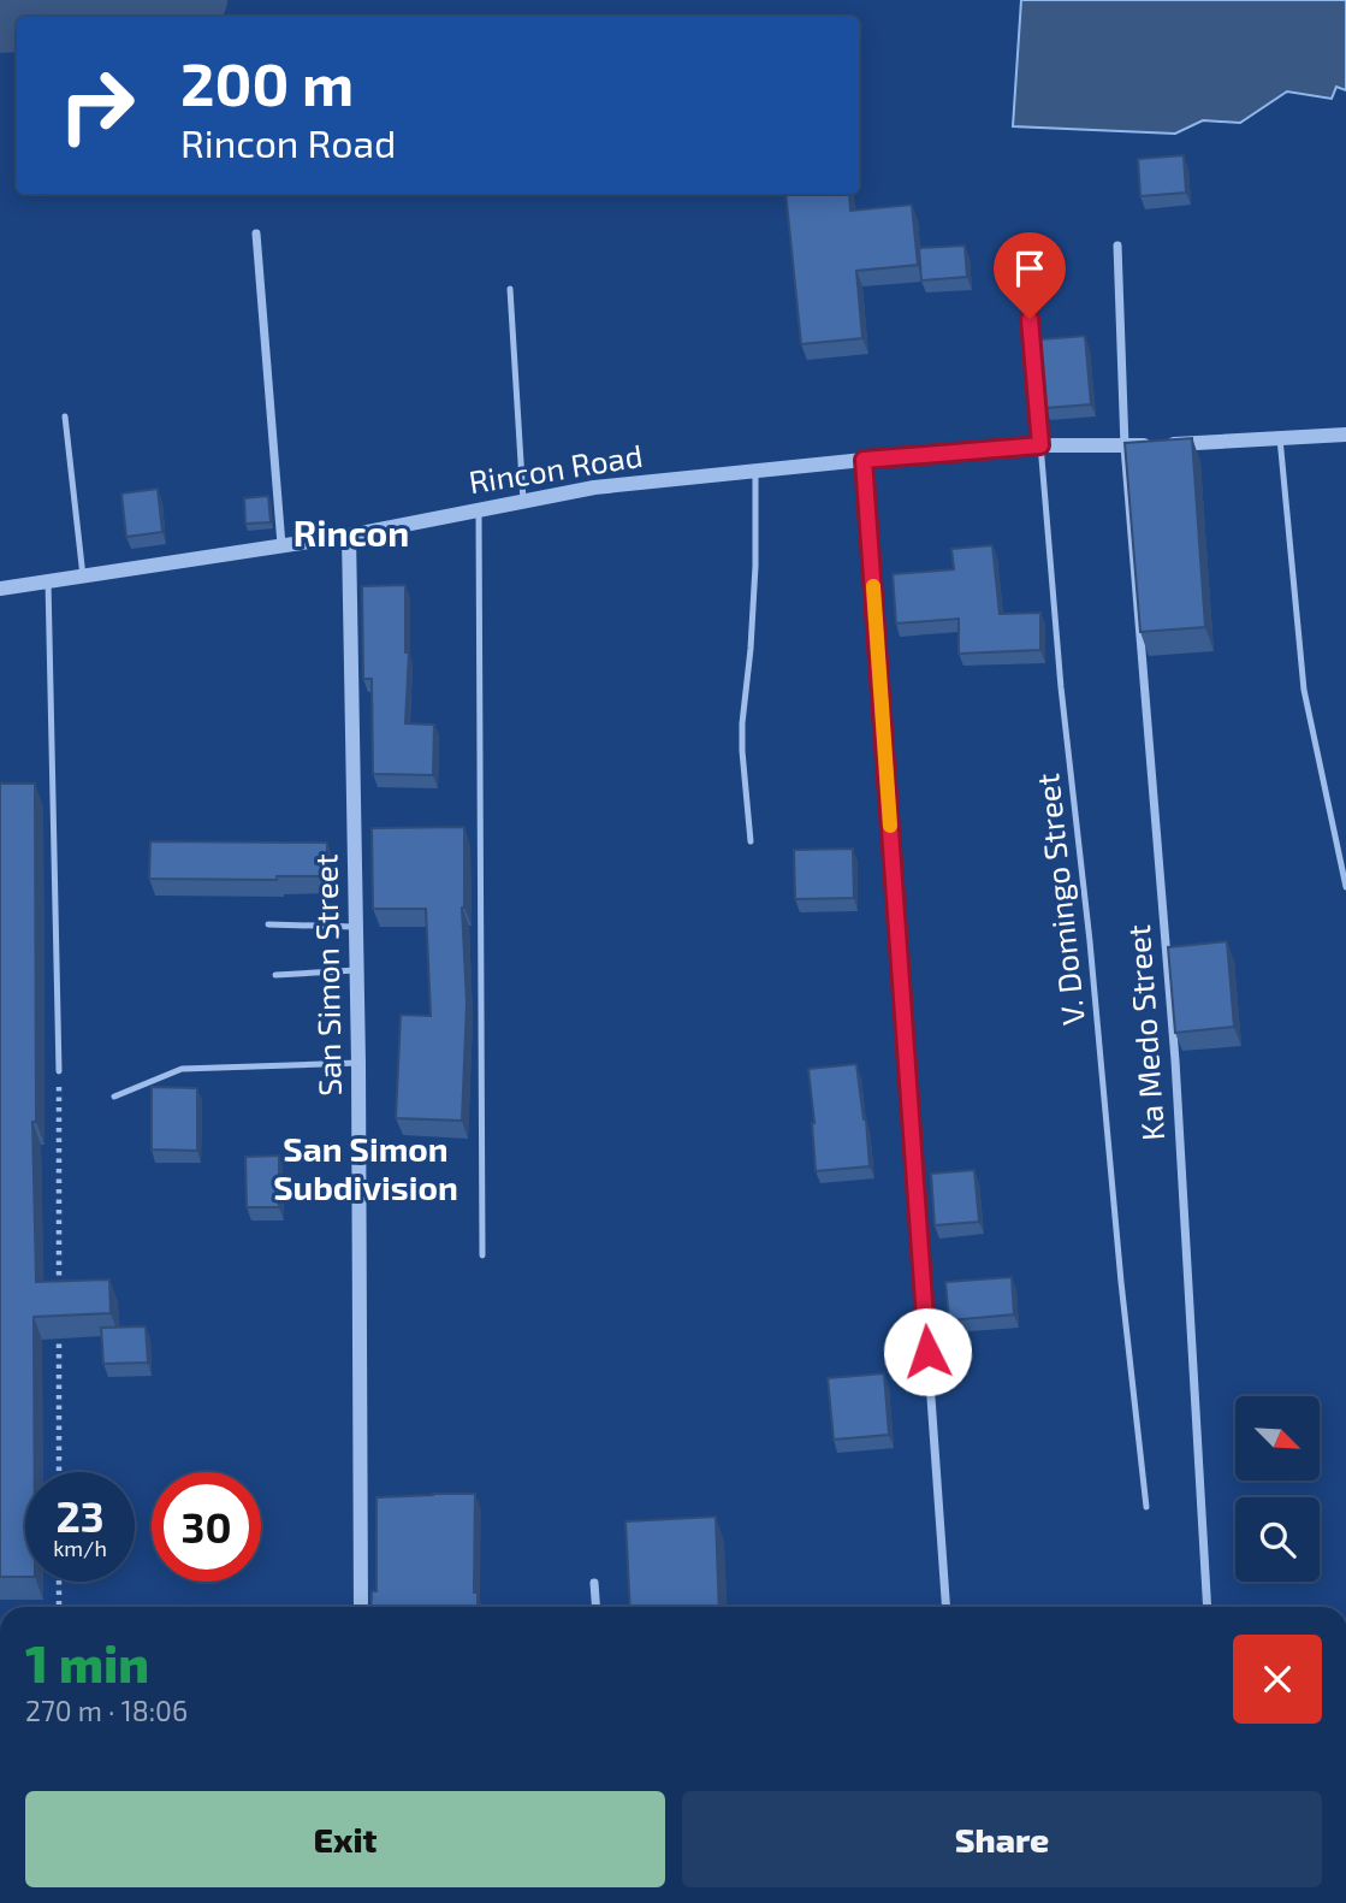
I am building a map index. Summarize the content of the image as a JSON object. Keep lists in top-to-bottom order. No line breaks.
{"streets":{"street":["Rincon Road","San Simon Street","Ka Medo Street"],"lane":["V. Domingo Street"]},"crossings":[["Rincon Road","V. Domingo Street"],["Rincon Road","San Simon Street"],["Rincon Road","Ka Medo Street"]],"districts":["Rincon","San Simon Subdivision"],"north":"bottom right","page":{"turn":["200 m","Rincon Road"],"speed":"23 km/h","limit":"30","heading":["1 min","270 m · 18:06"],"buttons":["Exit","Share"]}}
